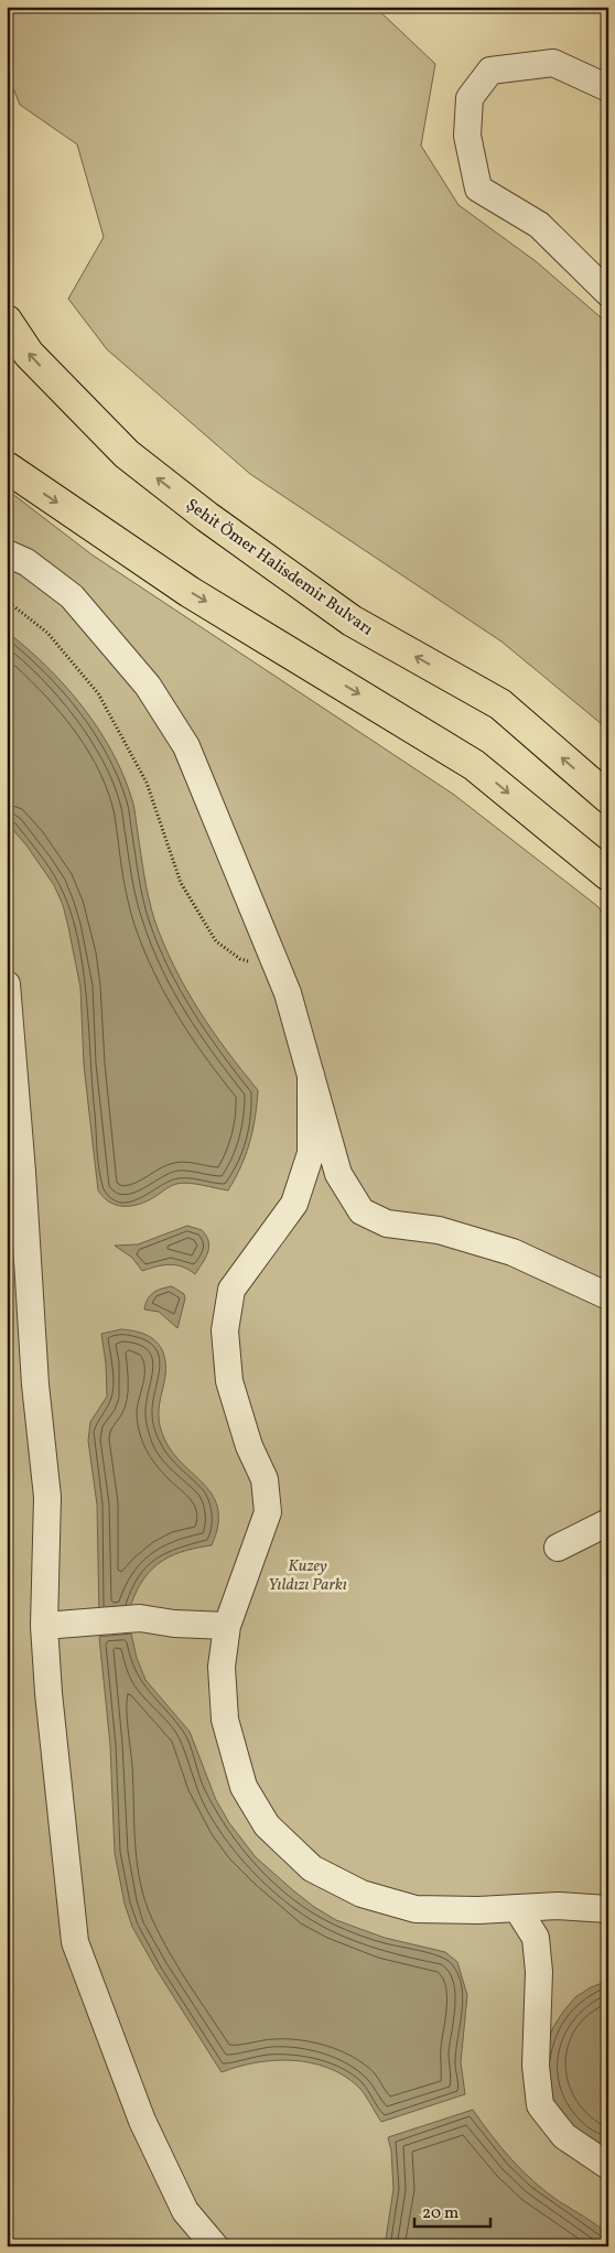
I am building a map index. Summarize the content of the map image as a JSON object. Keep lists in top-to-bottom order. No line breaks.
{"streets":{"highway":["Şehit Ömer Halisdemir Bulvarı"]},"parks":["Kuzey Yıldızı Parkı"],"scale_bar":"20 m"}
